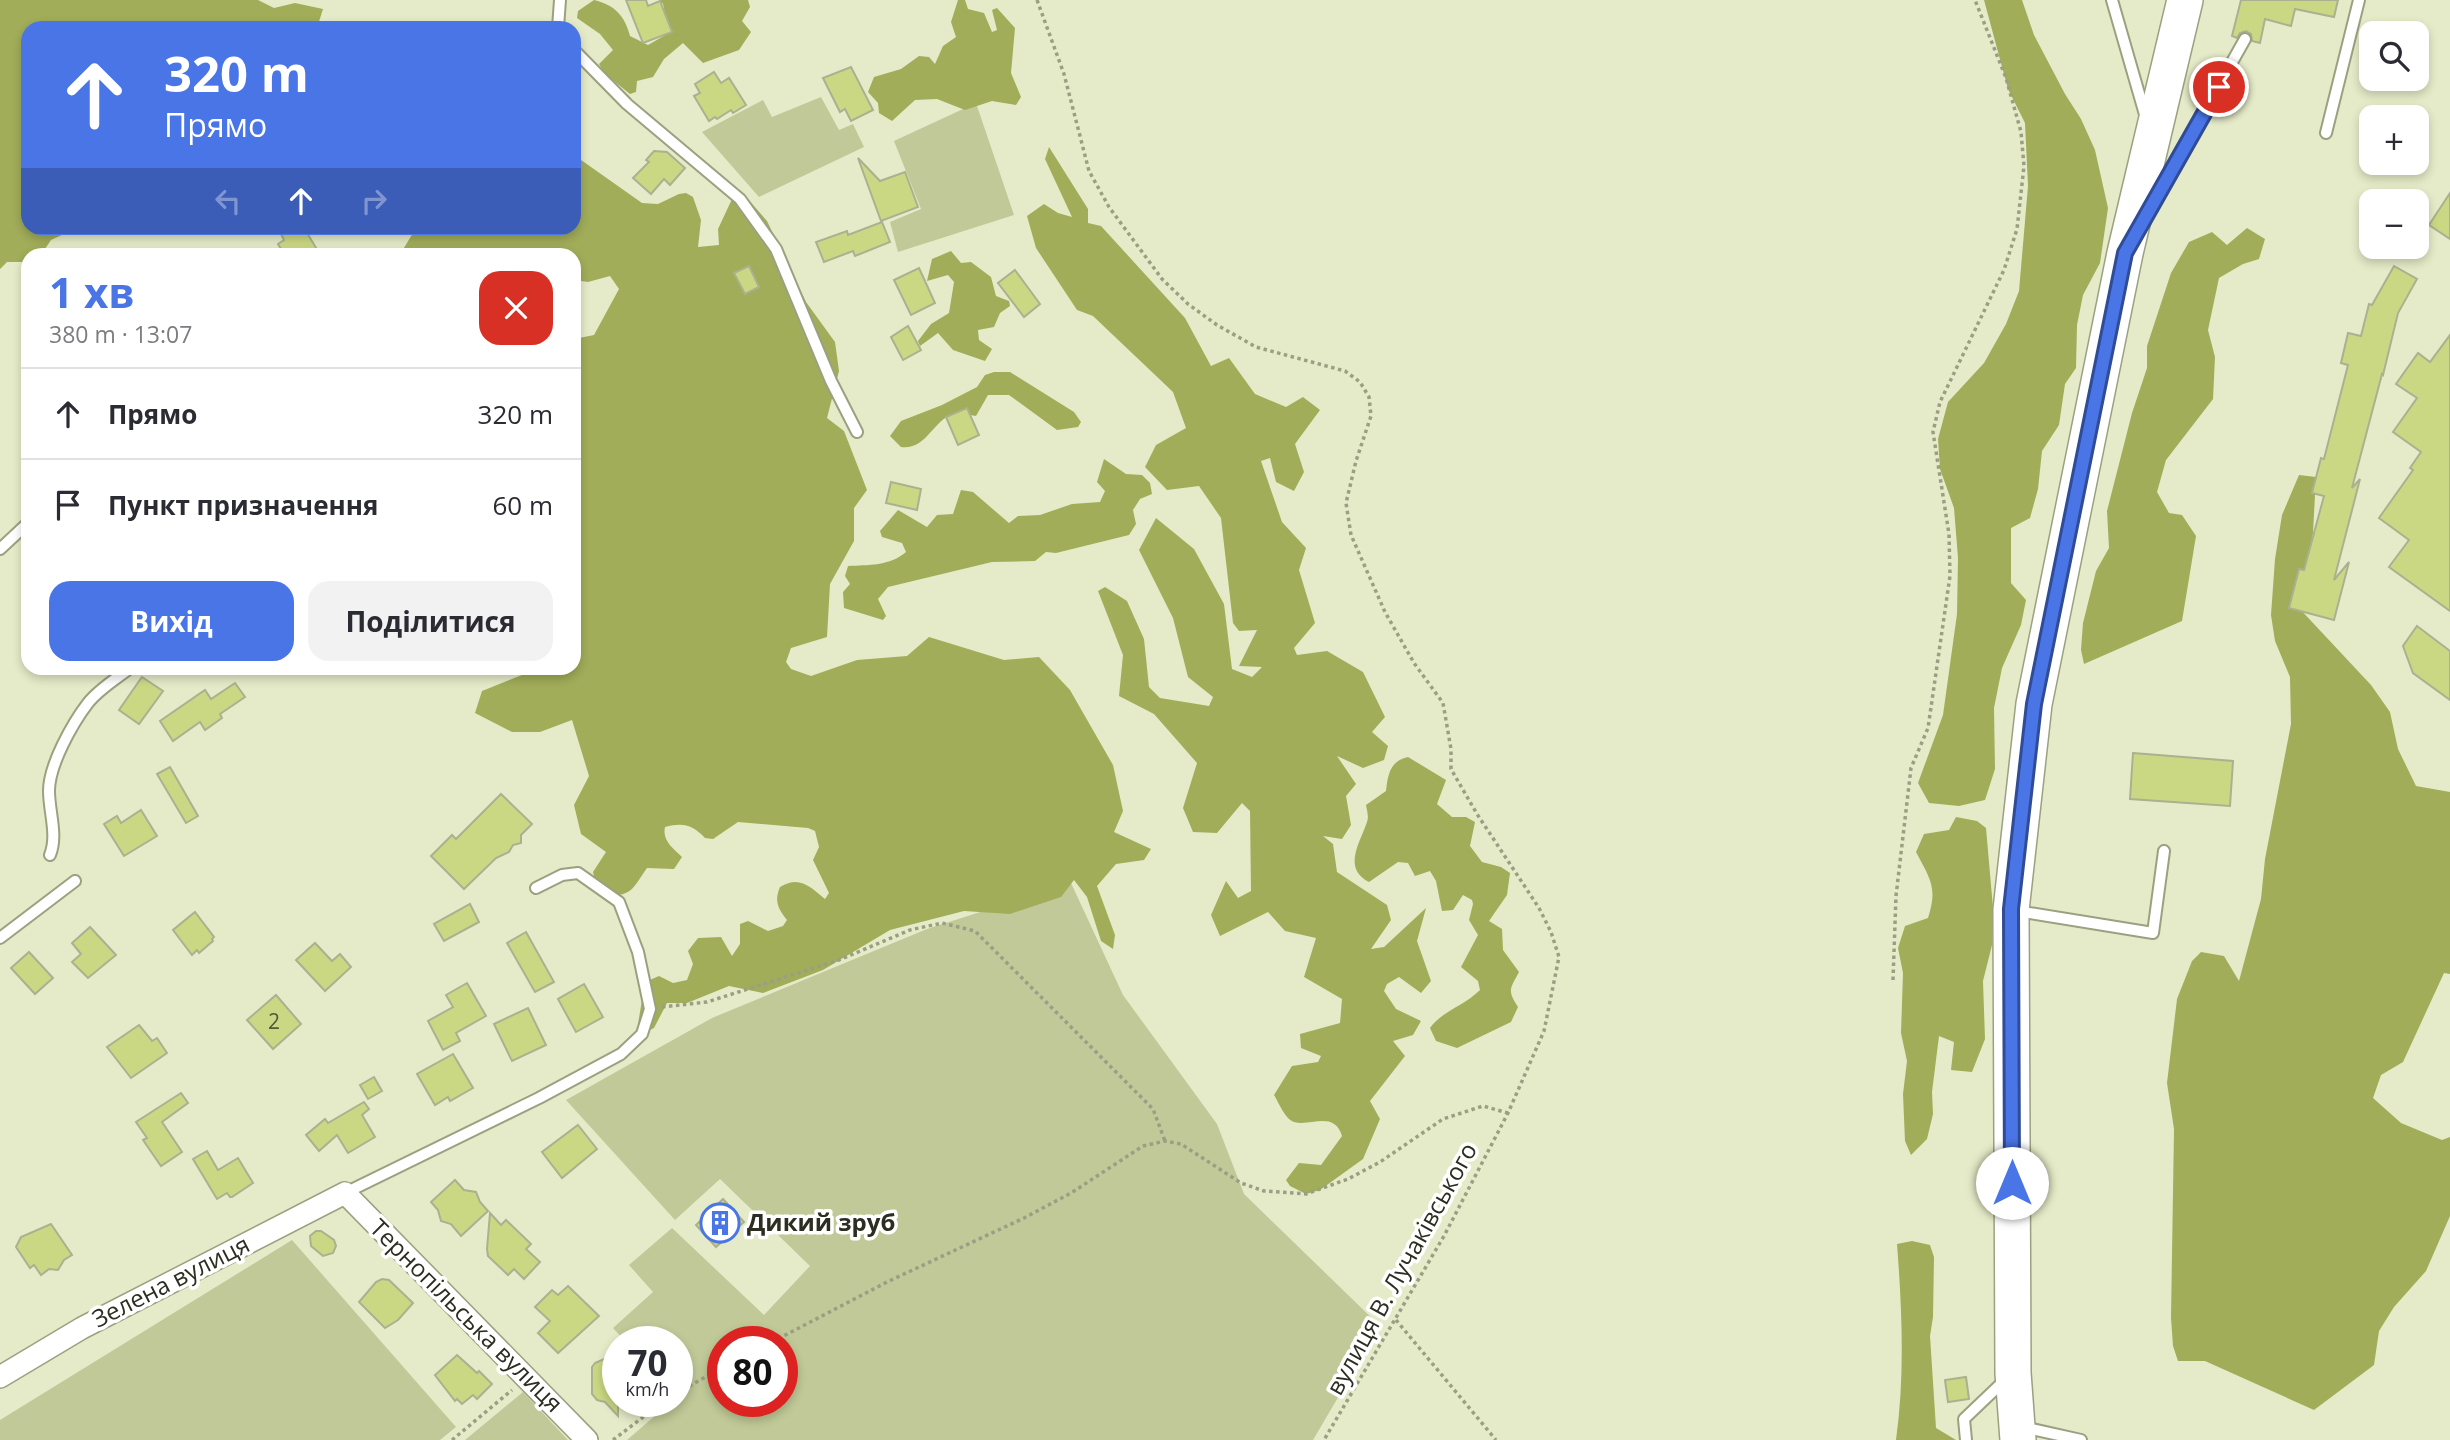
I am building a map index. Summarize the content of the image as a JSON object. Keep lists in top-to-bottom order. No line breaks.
{"streets":{"street":["Зелена вулиця","Тернопільська вулиця"],"path":["вулиця В. Лучаківського"]},"crossings":[["Зелена вулиця","Тернопільська вулиця"]],"places":{"building":["Дикий зруб"]},"house_numbers":["2"],"page":{"map_buttons":["+","−"],"turn":["320 m","Прямо"],"heading":["1 хв","380 m · 13:07"],"list":[{"name":"Прямо","value":"320 m"},{"name":"Пункт призначення","value":"60 m"}],"buttons":["Вихід","Поділитися"],"speed":"70 km/h","limit":"80"}}
